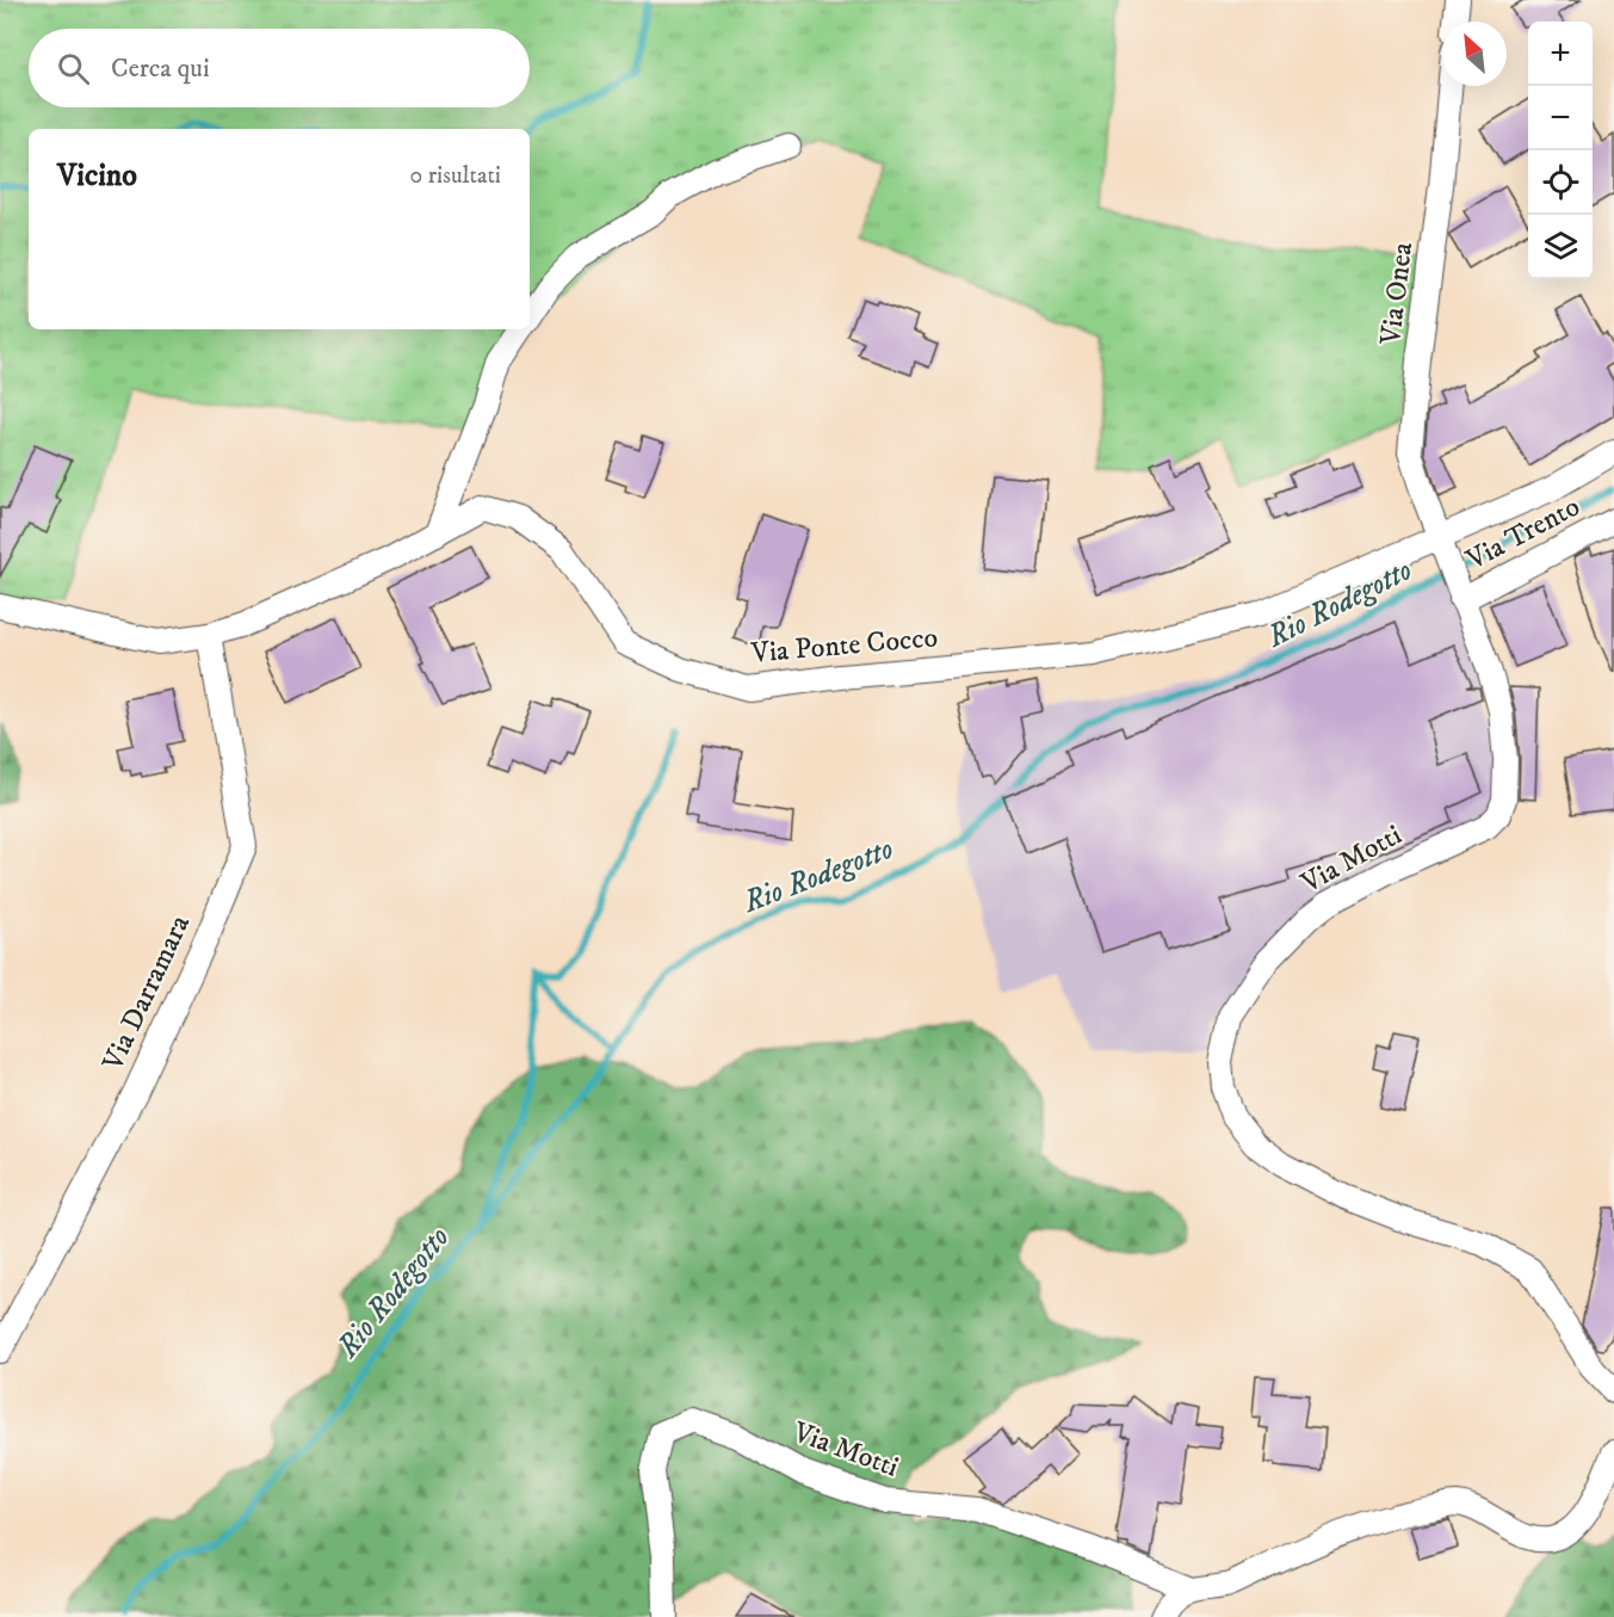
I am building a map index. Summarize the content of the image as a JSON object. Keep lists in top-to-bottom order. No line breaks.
{"streets":{"street":["Via Onea","Via Trento","Via Ponte Cocco","Via Motti","Via Darramara"]},"crossings":[["Via Onea","Via Ponte Cocco"],["Via Onea","Via Motti"],["Via Trento","Via Motti"],["Via Ponte Cocco","Via Motti"],["Via Ponte Cocco","Via Darramara"]],"water":["Rio Rodegotto"],"north":"top left","page":{"map_buttons":["+","−"],"search":"Cerca qui","heading":["Vicino","0 risultati"]}}
